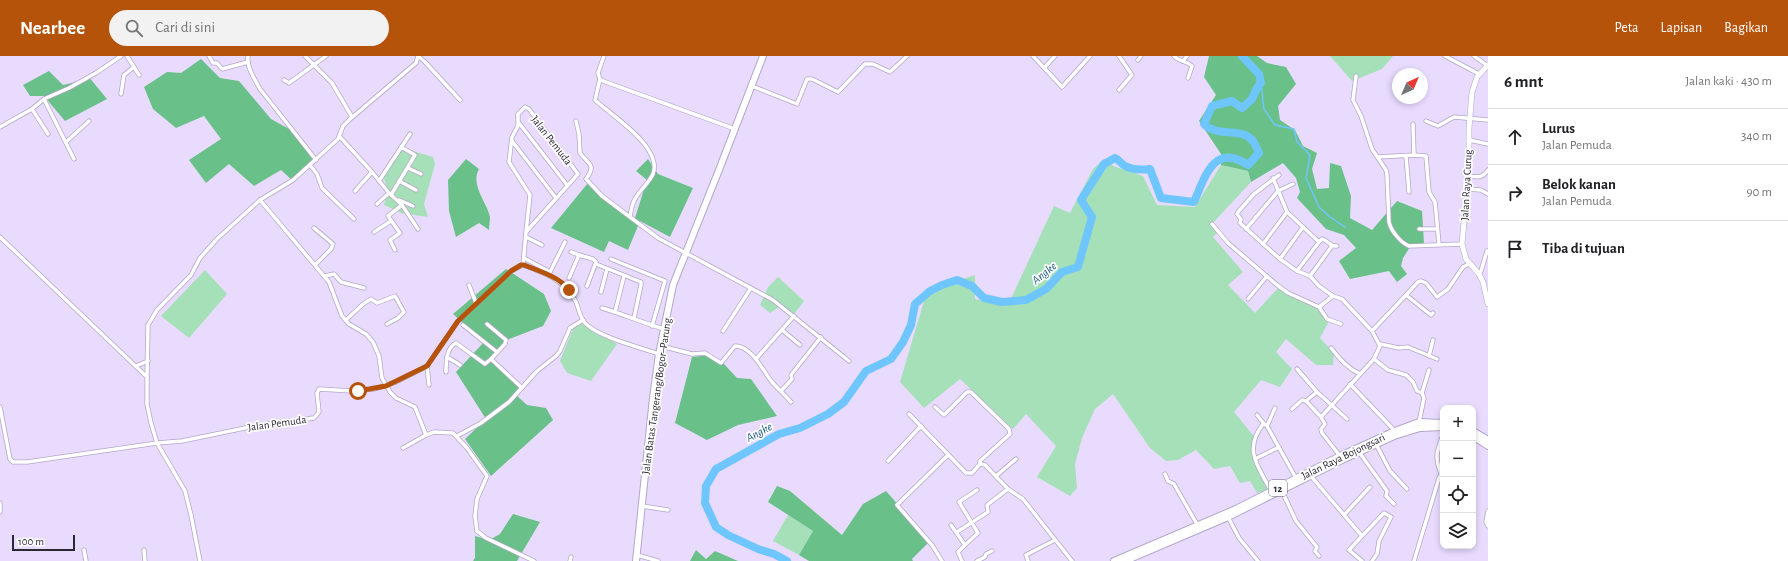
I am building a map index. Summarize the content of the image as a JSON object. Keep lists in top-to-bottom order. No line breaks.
{"streets":{"main road":["Jalan Raya Curug","Jalan Batas Tangerang/Bogor–Parung","Jalan Raya Bojongsari","12"],"street":["Jalan Pemuda"]},"water":["Angke"],"scale_bar":"100 m","north":"top right","page":{"header":"Nearbee","search":"Cari di sini","nav":["Peta","Lapisan","Bagikan"],"heading":["6 mnt","Jalan kaki · 430 m"],"list":[["Lurus","Jalan Pemuda","340 m"],["Belok kanan","Jalan Pemuda","90 m"],"Tiba di tujuan"],"map_buttons":["+","−"],"scale":"100 m"}}
